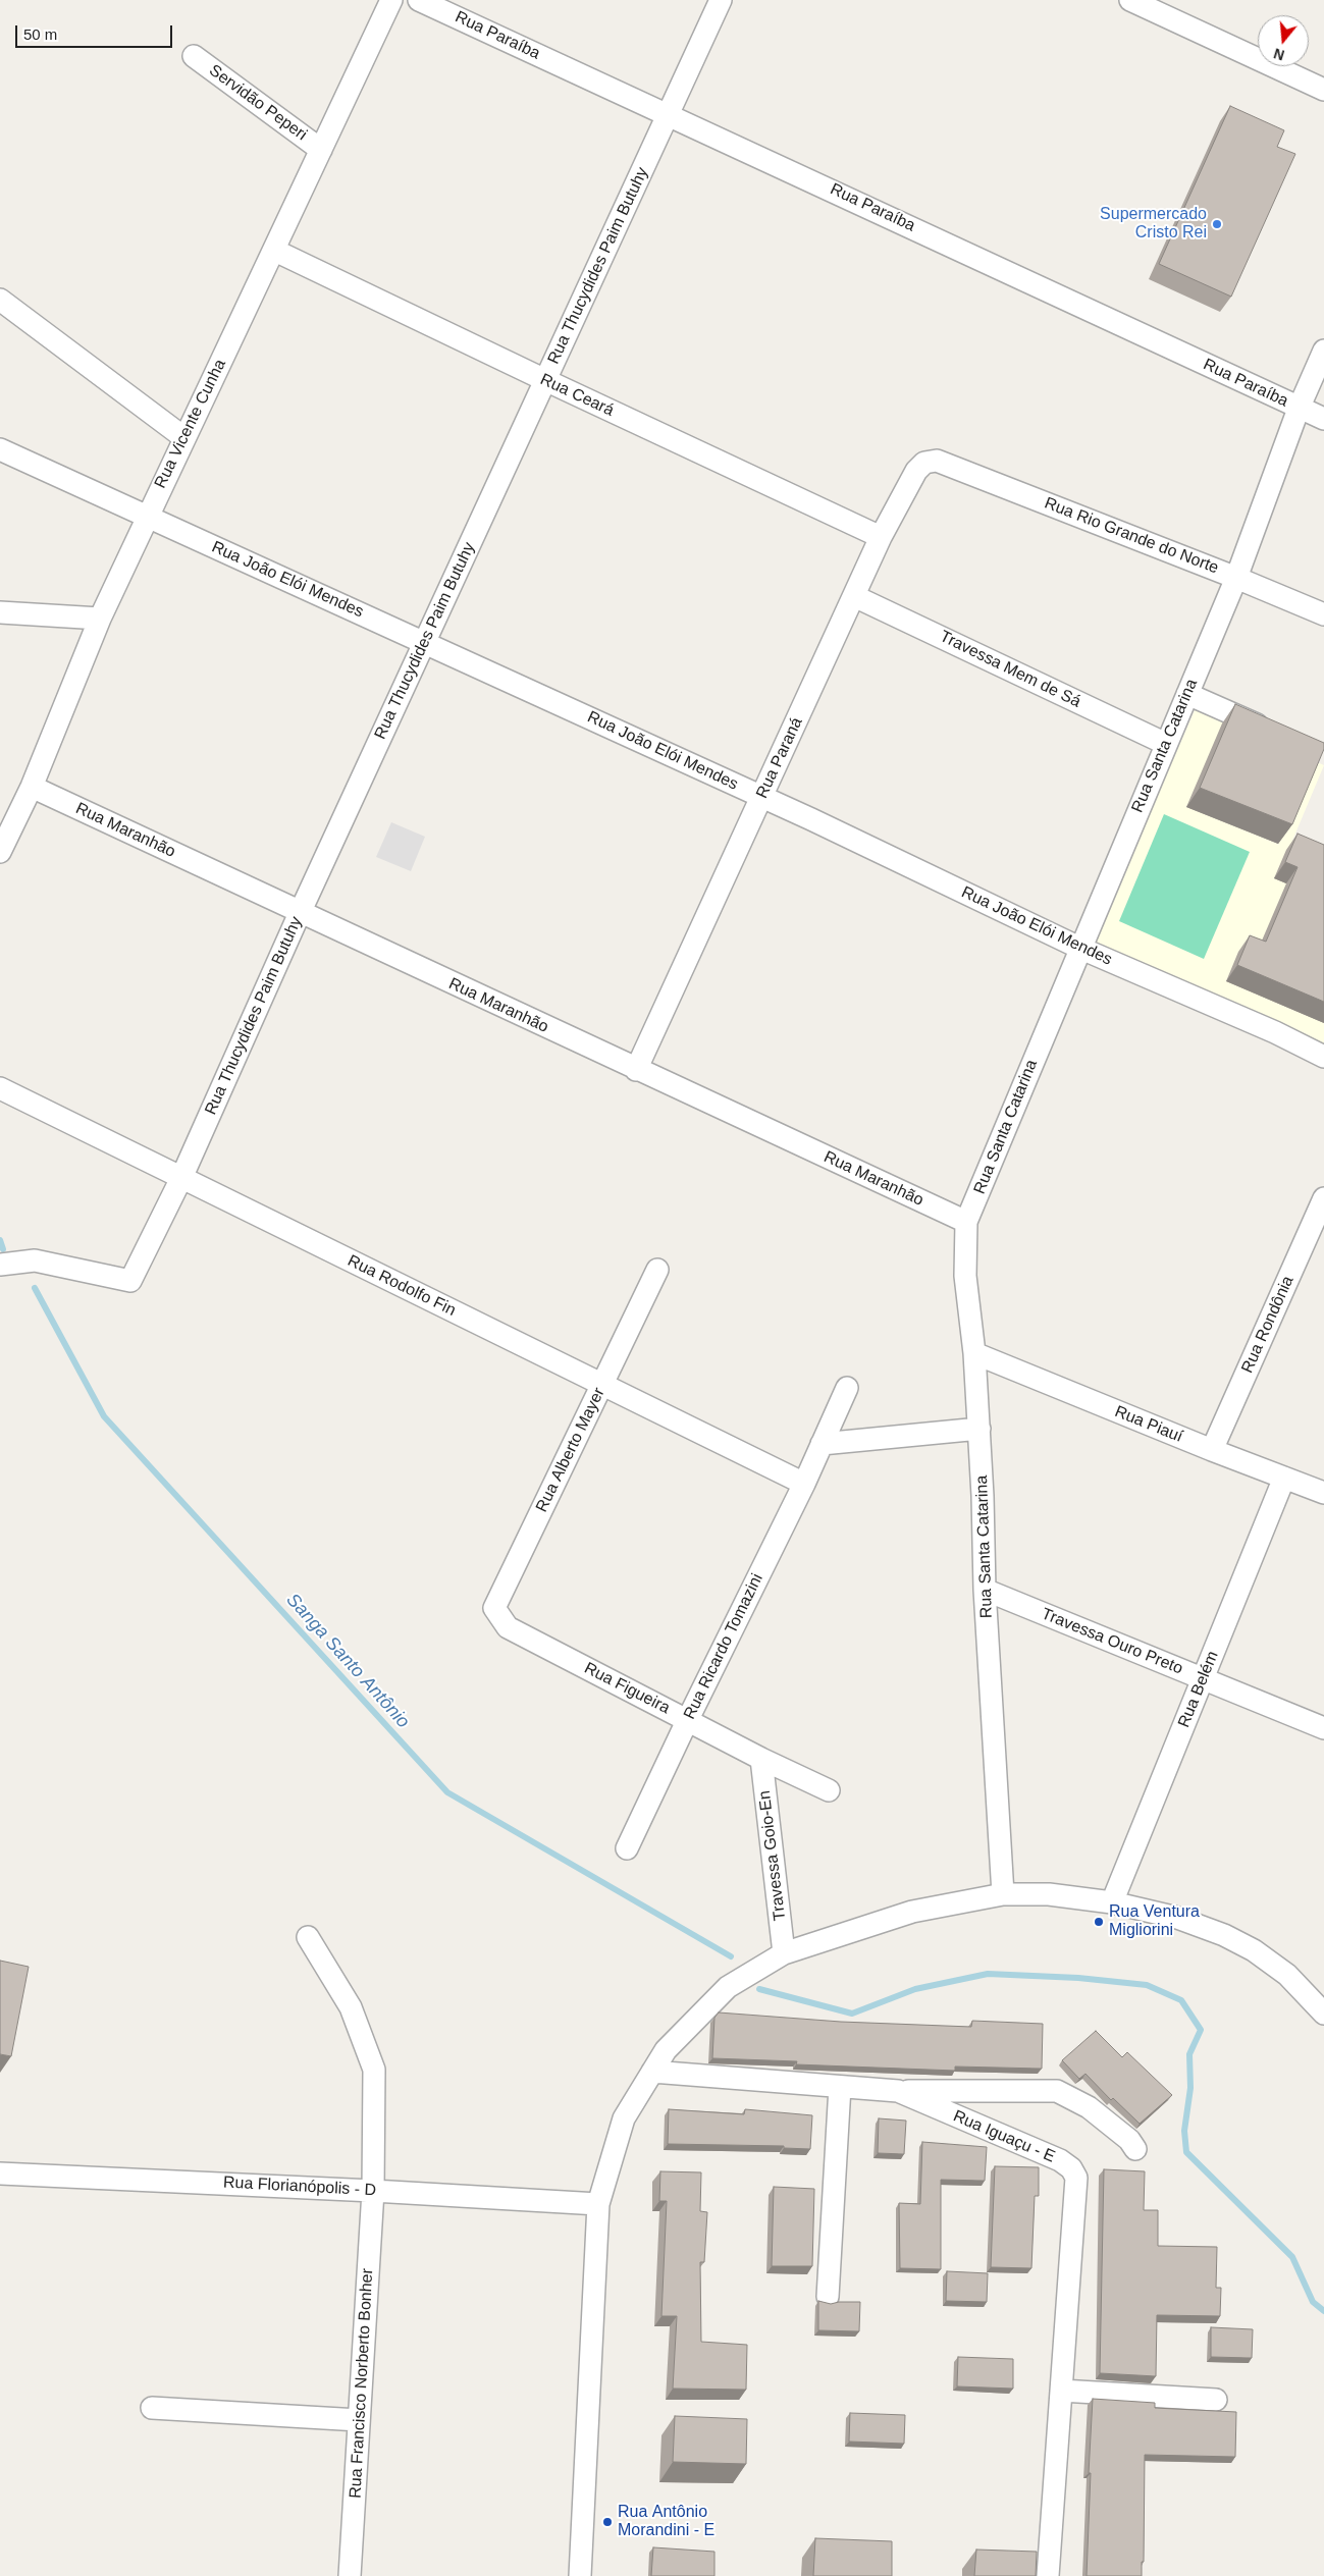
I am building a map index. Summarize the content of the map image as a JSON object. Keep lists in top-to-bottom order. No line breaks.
{"streets":{"street":["Rua Paraíba","Servidão Peperi","Rua Thucydides Paim Butuhy","Rua Ceará","Rua Vicente Cunha","Rua Rio Grande do Norte","Rua João Elói Mendes","Travessa Mem de Sá","Rua Santa Catarina","Rua Paraná","Rua Maranhão","Rua Rodolfo Fin","Rua Rondônia","Rua Piauí","Rua Alberto Mayer","Travessa Ouro Preto","Rua Ricardo Tomazini","Rua Figueira","Rua Belém","Travessa Goio-En","Rua Iguaçu - E","Rua Florianópolis - D","Rua Francisco Norberto Bonher"]},"crossings":[["Rua Paraíba","Rua Thucydides Paim Butuhy"],["Rua Paraíba","Rua Santa Catarina"],["Servidão Peperi","Rua Vicente Cunha"],["Rua Thucydides Paim Butuhy","Rua Ceará"],["Rua Thucydides Paim Butuhy","Rua João Elói Mendes"],["Rua Thucydides Paim Butuhy","Rua Maranhão"],["Rua Thucydides Paim Butuhy","Rua Rodolfo Fin"],["Rua Ceará","Rua Vicente Cunha"],["Rua Ceará","Rua Paraná"],["Rua Vicente Cunha","Rua João Elói Mendes"],["Rua Vicente Cunha","Rua Maranhão"],["Rua Rio Grande do Norte","Rua Santa Catarina"],["Rua Rio Grande do Norte","Rua Paraná"],["Rua João Elói Mendes","Rua Santa Catarina"],["Rua João Elói Mendes","Rua Paraná"],["Travessa Mem de Sá","Rua Santa Catarina"],["Travessa Mem de Sá","Rua Paraná"],["Rua Santa Catarina","Rua Maranhão"],["Rua Santa Catarina","Rua Piauí"],["Rua Santa Catarina","Travessa Ouro Preto"],["Rua Paraná","Rua Maranhão"],["Rua Rodolfo Fin","Rua Alberto Mayer"],["Rua Rodolfo Fin","Rua Ricardo Tomazini"],["Rua Rondônia","Rua Piauí"],["Rua Piauí","Rua Belém"],["Rua Alberto Mayer","Rua Figueira"],["Travessa Ouro Preto","Rua Belém"],["Rua Ricardo Tomazini","Rua Figueira"],["Rua Figueira","Travessa Goio-En"],["Rua Florianópolis - D","Rua Francisco Norberto Bonher"]],"water":["Sanga Santo Antônio"],"places":["Supermercado Cristo Rei","Rua Ventura Migliorini","Rua Antônio Morandini - E"],"scale_bar":"50 m","north":"bottom"}
